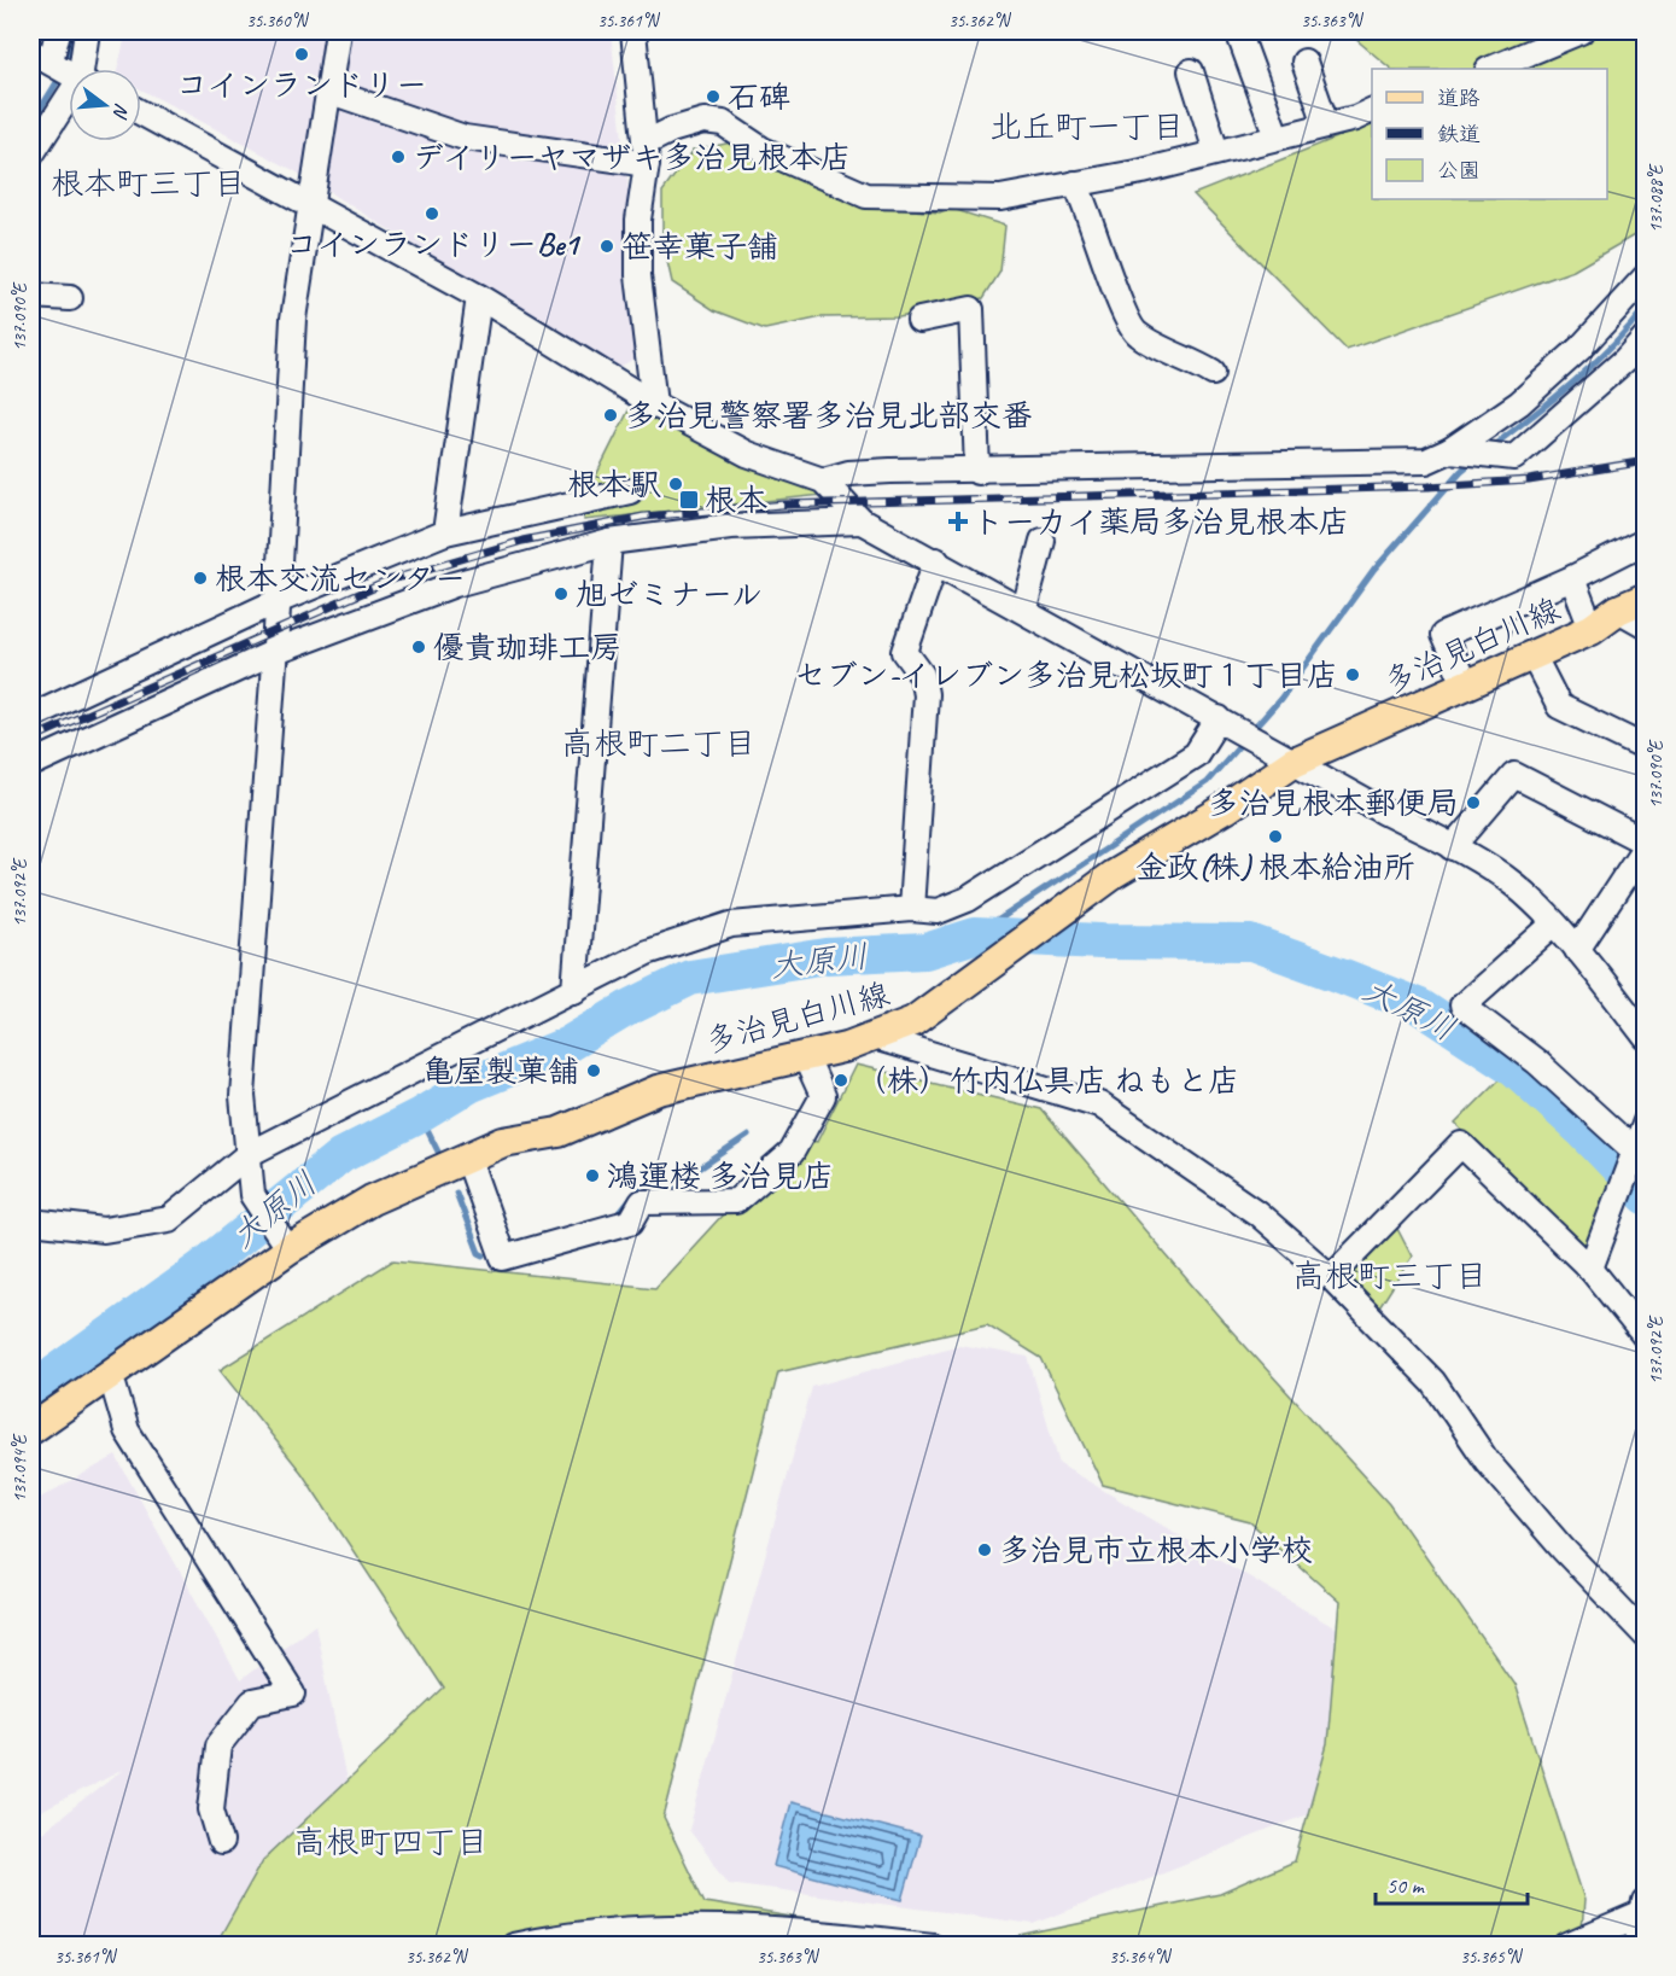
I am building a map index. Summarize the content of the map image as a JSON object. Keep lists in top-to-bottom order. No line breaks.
{"streets":{"main road":["多治見白川線"]},"districts":["北丘町一丁目","根本町三丁目","高根町二丁目","高根町三丁目","高根町四丁目"],"water":["大原川"],"places":{"other":["コインランドリー","石碑","デイリーヤマザキ多治見根本店","コインランドリーBe1","笹幸菓子舗","多治見警察署多治見北部交番","根本駅","根本交流センター","旭ゼミナール","優貴珈琲工房","セブン-イレブン多治見松坂町１丁目店","多治見根本郵便局","金政(株) 根本給油所","亀屋製菓舗","（株）竹内仏具店 ねもと店","鴻運楼 多治見店","多治見市立根本小学校"],"transit":["根本"],"health":["トーカイ薬局多治見根本店"]},"legend":["道路","鉄道","公園"],"scale_bar":"50 m","north":"right","coordinates":["35.360°N","35.361°N","35.362°N","35.363°N","137.088°E","137.090°E","137.092°E","137.094°E","35.364°N","35.365°N"]}
